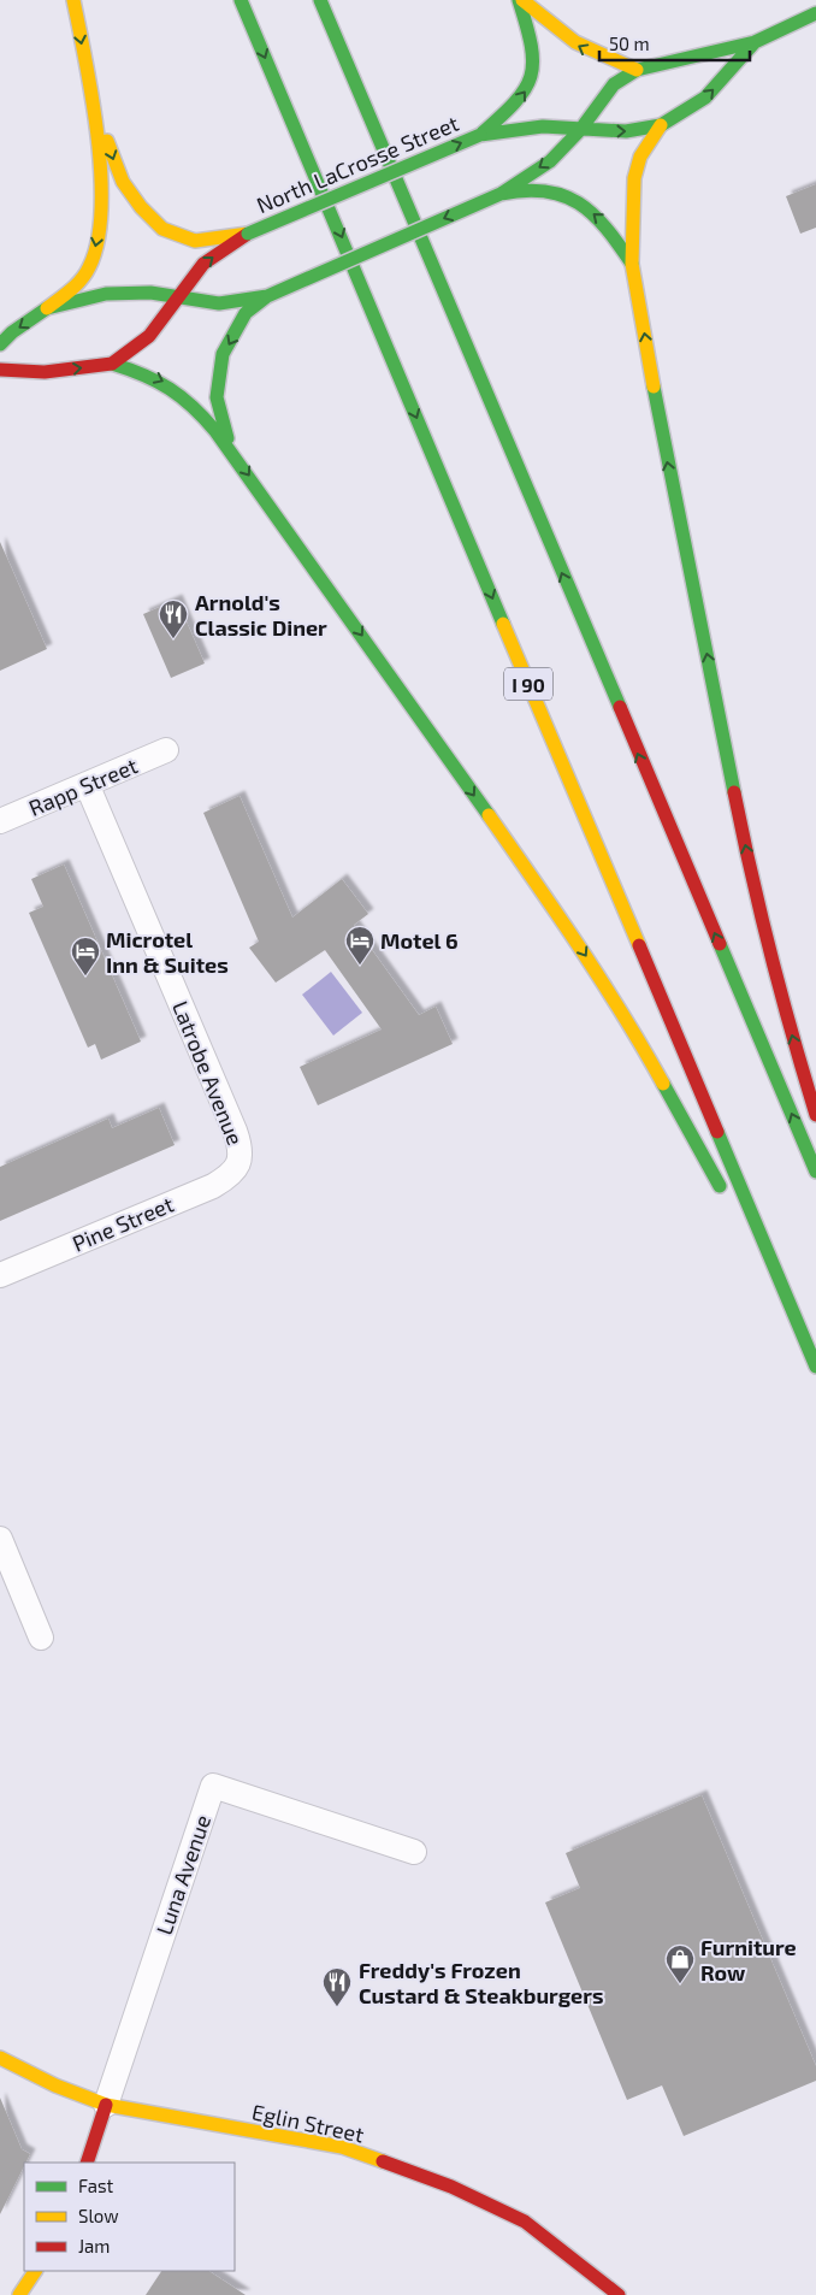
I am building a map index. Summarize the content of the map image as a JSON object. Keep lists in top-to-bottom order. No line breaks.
{"streets":{"main road":["North LaCrosse Street","I 90","Luna Avenue","Eglin Street"],"street":["Rapp Street","Latrobe Avenue","Pine Street"]},"crossings":[["Rapp Street","Latrobe Avenue"],["Latrobe Avenue","Pine Street"],["Luna Avenue","Eglin Street"]],"places":{"restaurant":["Arnold's Classic Diner","Freddy's Frozen Custard & Steakburgers"],"hotel":["Motel 6","Microtel Inn & Suites"],"shop":["Furniture Row"]},"legend":["Fast","Slow","Jam"],"scale_bar":"50 m"}
